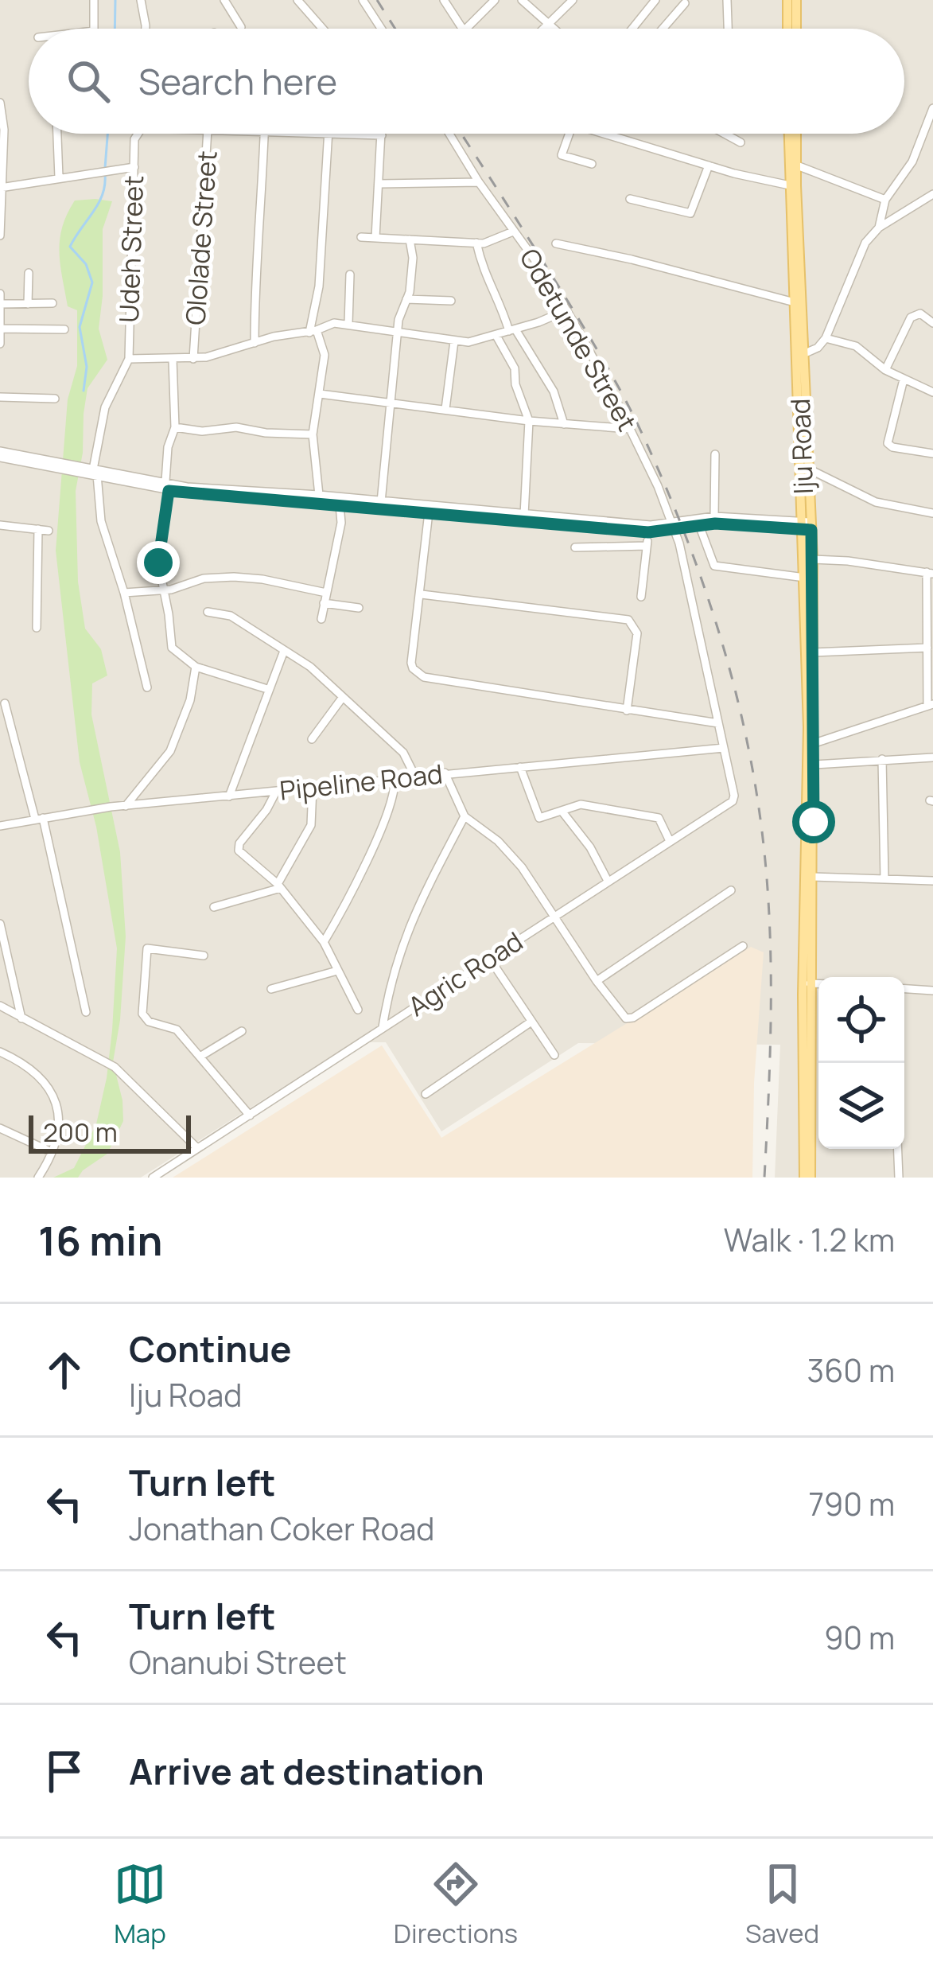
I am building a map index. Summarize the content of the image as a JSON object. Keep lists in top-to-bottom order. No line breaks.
{"streets":{"main road":["Iju Road"],"street":["Ololade Street","Udeh Street","Odetunde Street","Pipeline Road","Agric Road"]},"crossings":[["Odetunde Street","Pipeline Road"],["Odetunde Street","Agric Road"],["Pipeline Road","Agric Road"]],"scale_bar":"200 m","page":{"search":"Search here","scale":"200 m","heading":["16 min","Walk · 1.2 km"],"list":[["Continue","Iju Road","360 m"],["Turn left","Jonathan Coker Road","790 m"],["Turn left","Onanubi Street","90 m"],"Arrive at destination"],"nav":["Map","Directions","Saved"]}}
